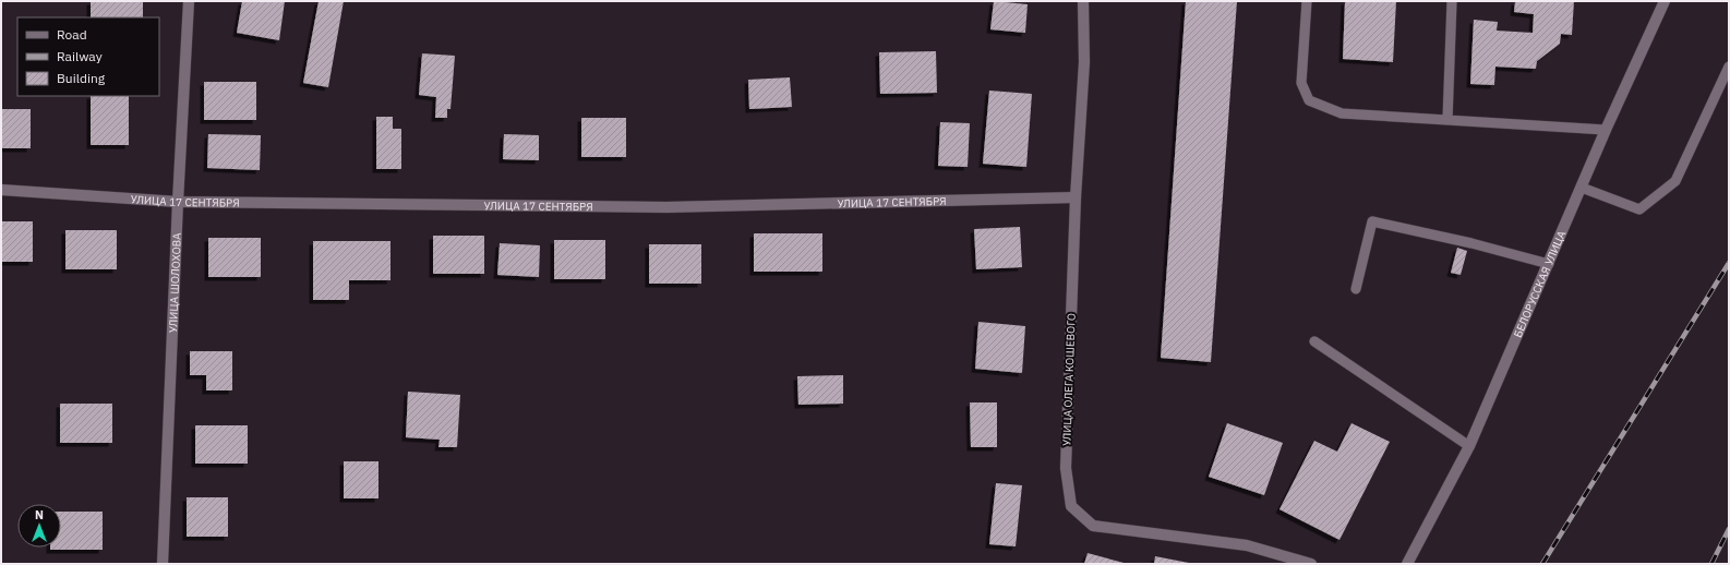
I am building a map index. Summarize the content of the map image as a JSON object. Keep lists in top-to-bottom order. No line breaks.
{"streets":{"street":["УЛИЦА 17 СЕНТЯБРЯ","УЛИЦА ШОЛОХОВА","БЕЛОРУССКАЯ УЛИЦА","УЛИЦА ОЛЕГА КОШЕВОГО"]},"crossings":[["УЛИЦА 17 СЕНТЯБРЯ","УЛИЦА ШОЛОХОВА"],["УЛИЦА 17 СЕНТЯБРЯ","УЛИЦА ОЛЕГА КОШЕВОГО"]],"legend":["Road","Railway","Building"],"north":"top"}
